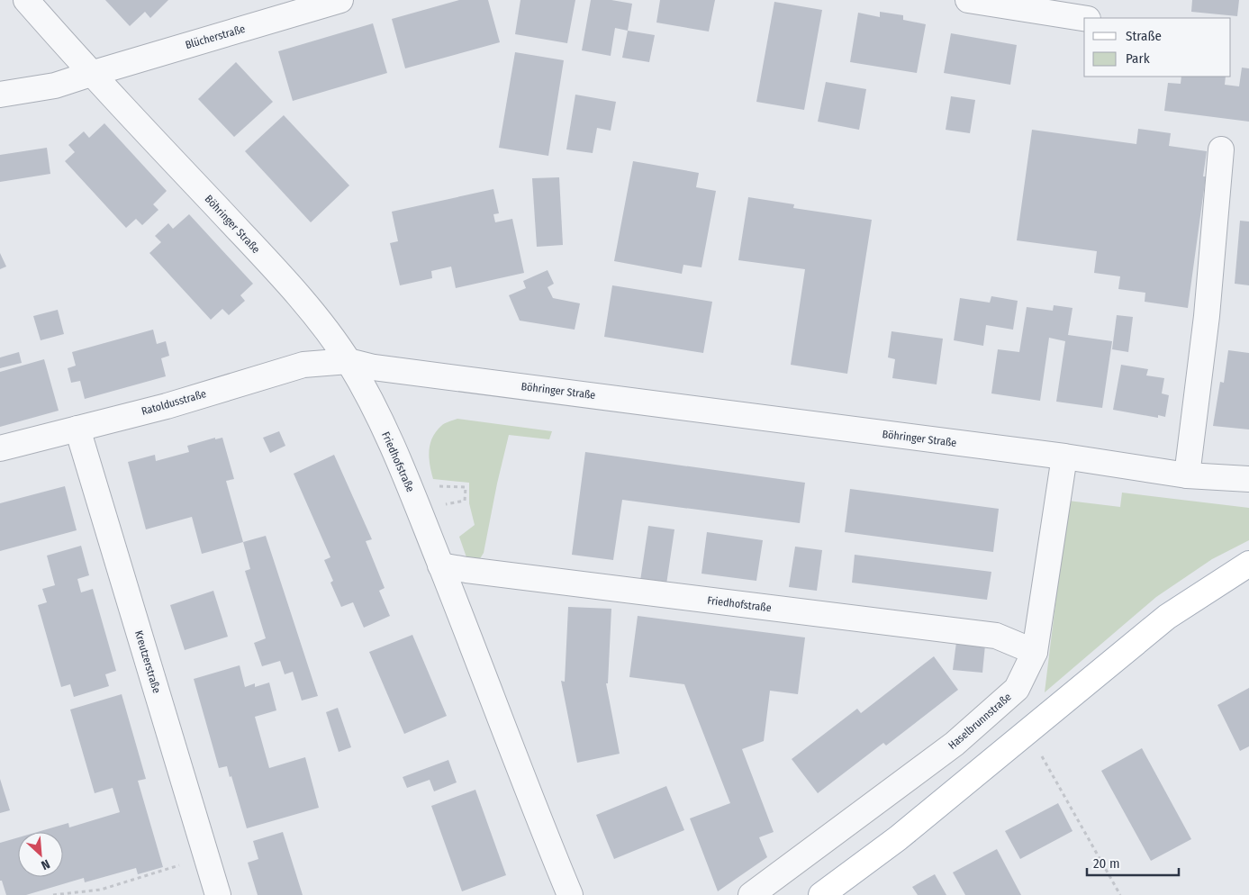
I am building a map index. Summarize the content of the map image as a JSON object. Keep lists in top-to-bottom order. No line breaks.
{"streets":{"street":["Blücherstraße","Böhringer Straße","Ratoldusstraße","Friedhofstraße","Kreutzerstraße","Haselbrunnstraße"]},"crossings":[["Blücherstraße","Böhringer Straße"],["Böhringer Straße","Ratoldusstraße"],["Böhringer Straße","Friedhofstraße"],["Böhringer Straße","Haselbrunnstraße"],["Ratoldusstraße","Friedhofstraße"],["Ratoldusstraße","Kreutzerstraße"],["Friedhofstraße","Haselbrunnstraße"]],"legend":["Straße","Park"],"scale_bar":"20 m","north":"bottom right"}
